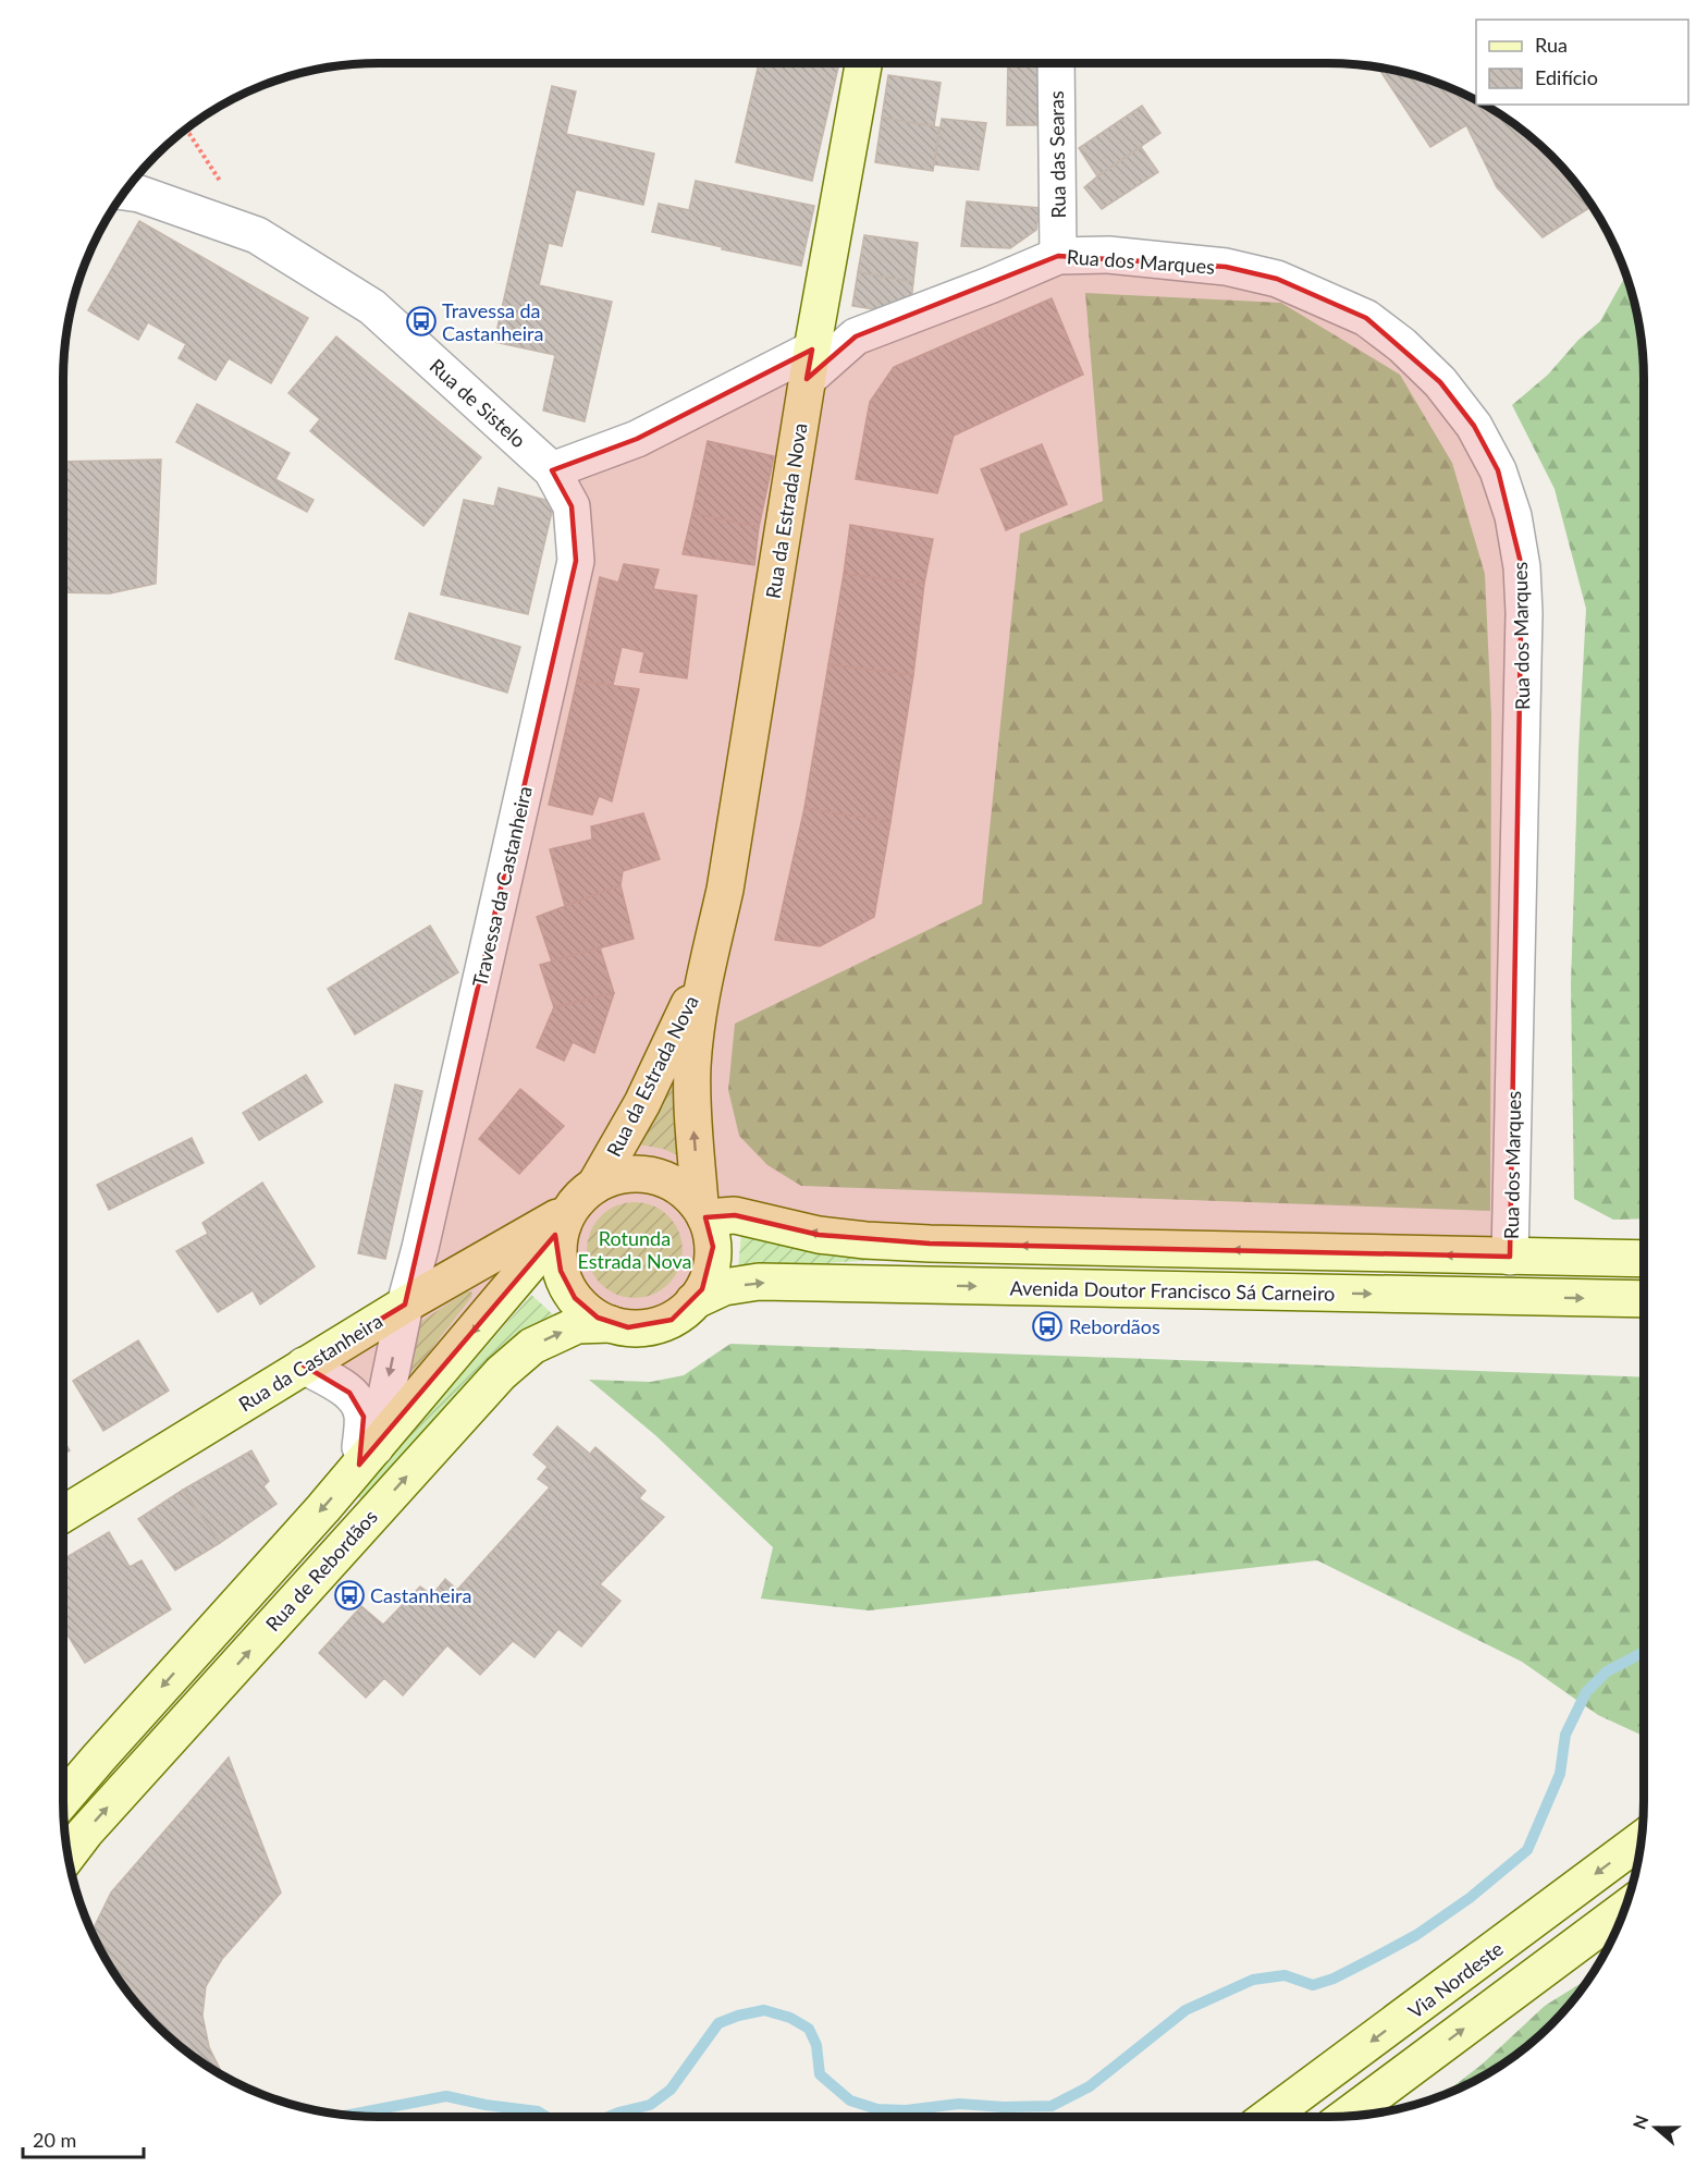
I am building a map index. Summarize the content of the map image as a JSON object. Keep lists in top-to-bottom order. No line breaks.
{"streets":{"main road":["Rua da Estrada Nova","Avenida Doutor Francisco Sá Carneiro","Rua da Castanheira","Rua de Rebordãos","Via Nordeste"],"street":["Rua das Searas","Rua dos Marques","Rua de Sistelo","Travessa da Castanheira"]},"crossings":[["Rua das Searas","Rua dos Marques"],["Rua dos Marques","Rua da Estrada Nova"],["Rua dos Marques","Avenida Doutor Francisco Sá Carneiro"],["Rua de Sistelo","Travessa da Castanheira"],["Rua da Estrada Nova","Avenida Doutor Francisco Sá Carneiro"],["Rua da Estrada Nova","Rua da Castanheira"],["Rua da Estrada Nova","Rua de Rebordãos"],["Travessa da Castanheira","Rua da Castanheira"],["Travessa da Castanheira","Rua de Rebordãos"],["Avenida Doutor Francisco Sá Carneiro","Rua da Castanheira"],["Avenida Doutor Francisco Sá Carneiro","Rua de Rebordãos"],["Rua da Castanheira","Rua de Rebordãos"]],"parks":["Rotunda Estrada Nova"],"places":{"bus stop":["Travessa da Castanheira","Rebordãos","Castanheira"]},"legend":["Rua","Edifício"],"scale_bar":"20 m","north":"left"}
